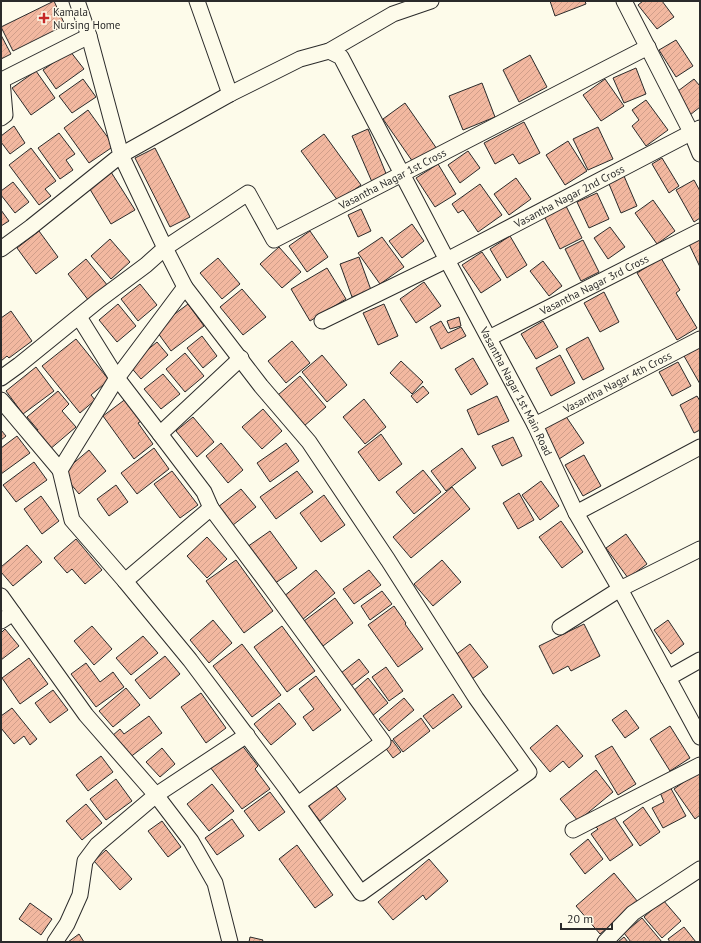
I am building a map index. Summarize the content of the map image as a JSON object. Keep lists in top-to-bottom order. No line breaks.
{"streets":{"street":["Vasantha Nagar 1st Cross","Vasantha Nagar 2nd Cross","Vasantha Nagar 3rd Cross","Vasantha Nagar 4th Cross","Vasantha Nagar 1st Main Road"]},"crossings":[["Vasantha Nagar 1st Cross","Vasantha Nagar 1st Main Road"],["Vasantha Nagar 2nd Cross","Vasantha Nagar 1st Main Road"],["Vasantha Nagar 3rd Cross","Vasantha Nagar 1st Main Road"],["Vasantha Nagar 4th Cross","Vasantha Nagar 1st Main Road"]],"places":{"health":["Kamala Nursing Home"]},"scale_bar":"20 m"}
